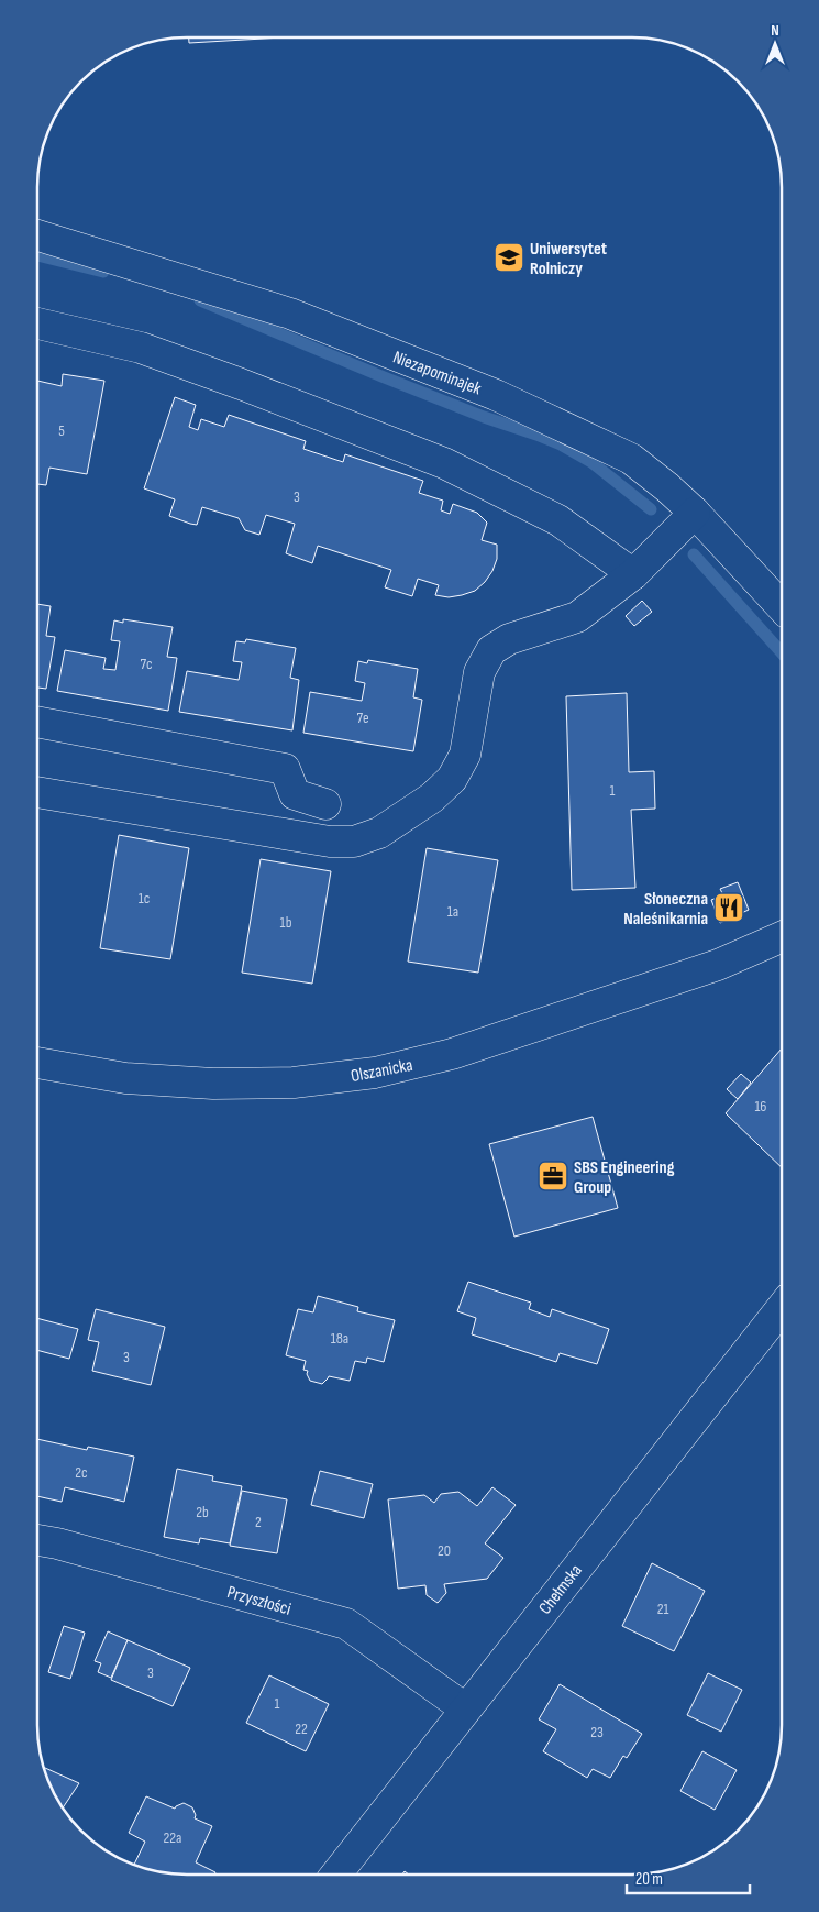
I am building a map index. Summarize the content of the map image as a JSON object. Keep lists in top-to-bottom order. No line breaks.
{"streets":{"street":["Niezapominajek","Olszanicka","Chełmska","Przyszłości"]},"crossings":[["Chełmska","Przyszłości"]],"places":{"school or university":["Uniwersytet Rolniczy"],"restaurant":["Słoneczna Naleśnikarnia"],"office":["SBS Engineering Group"]},"house_numbers":["5","3","7c","7e","1","1c","1a","1b","16","18a","3","2c","2b","2","20","21","3","1","22","23","22a"],"scale_bar":"20 m","north":"top"}
